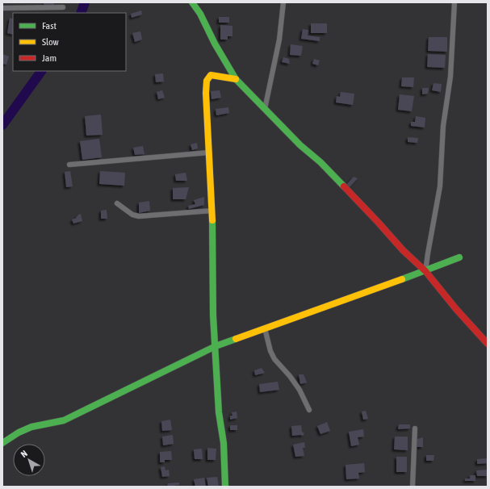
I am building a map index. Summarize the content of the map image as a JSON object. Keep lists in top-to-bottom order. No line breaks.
{"legend":["Fast","Slow","Jam"],"north":"top left"}
